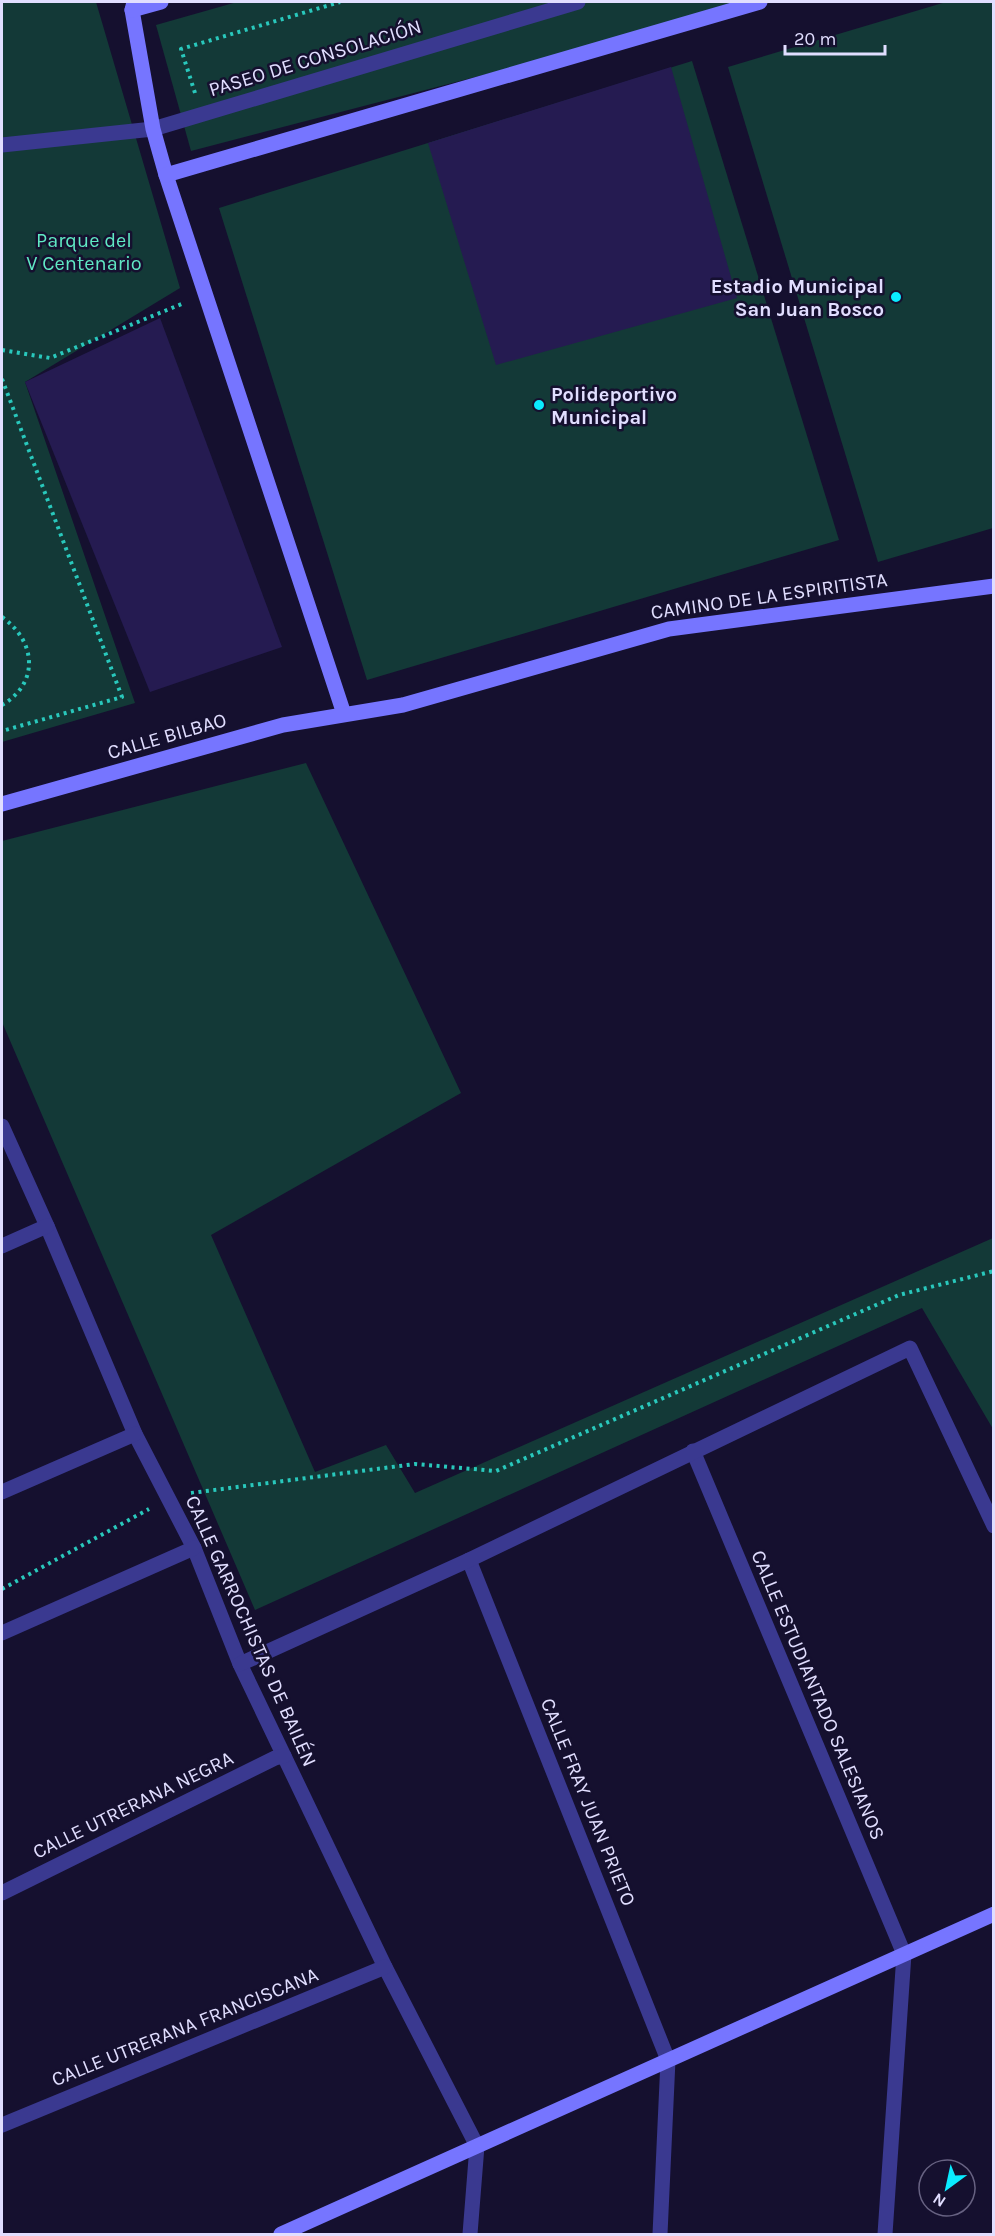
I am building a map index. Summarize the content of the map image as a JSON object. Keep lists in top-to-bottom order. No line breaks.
{"streets":{"street":["PASEO DE CONSOLACIÓN","CAMINO DE LA ESPIRITISTA","CALLE BILBAO","CALLE GARROCHISTAS DE BAILÉN","CALLE ESTUDIANTADO SALESIANOS","CALLE FRAY JUAN PRIETO","CALLE UTRERANA NEGRA","CALLE UTRERANA FRANCISCANA"]},"crossings":[["CAMINO DE LA ESPIRITISTA","CALLE BILBAO"],["CALLE GARROCHISTAS DE BAILÉN","CALLE UTRERANA NEGRA"],["CALLE GARROCHISTAS DE BAILÉN","CALLE UTRERANA FRANCISCANA"]],"parks":["Parque del V Centenario"],"places":["Estadio Municipal San Juan Bosco","Polideportivo Municipal"],"scale_bar":"20 m","north":"bottom left"}
